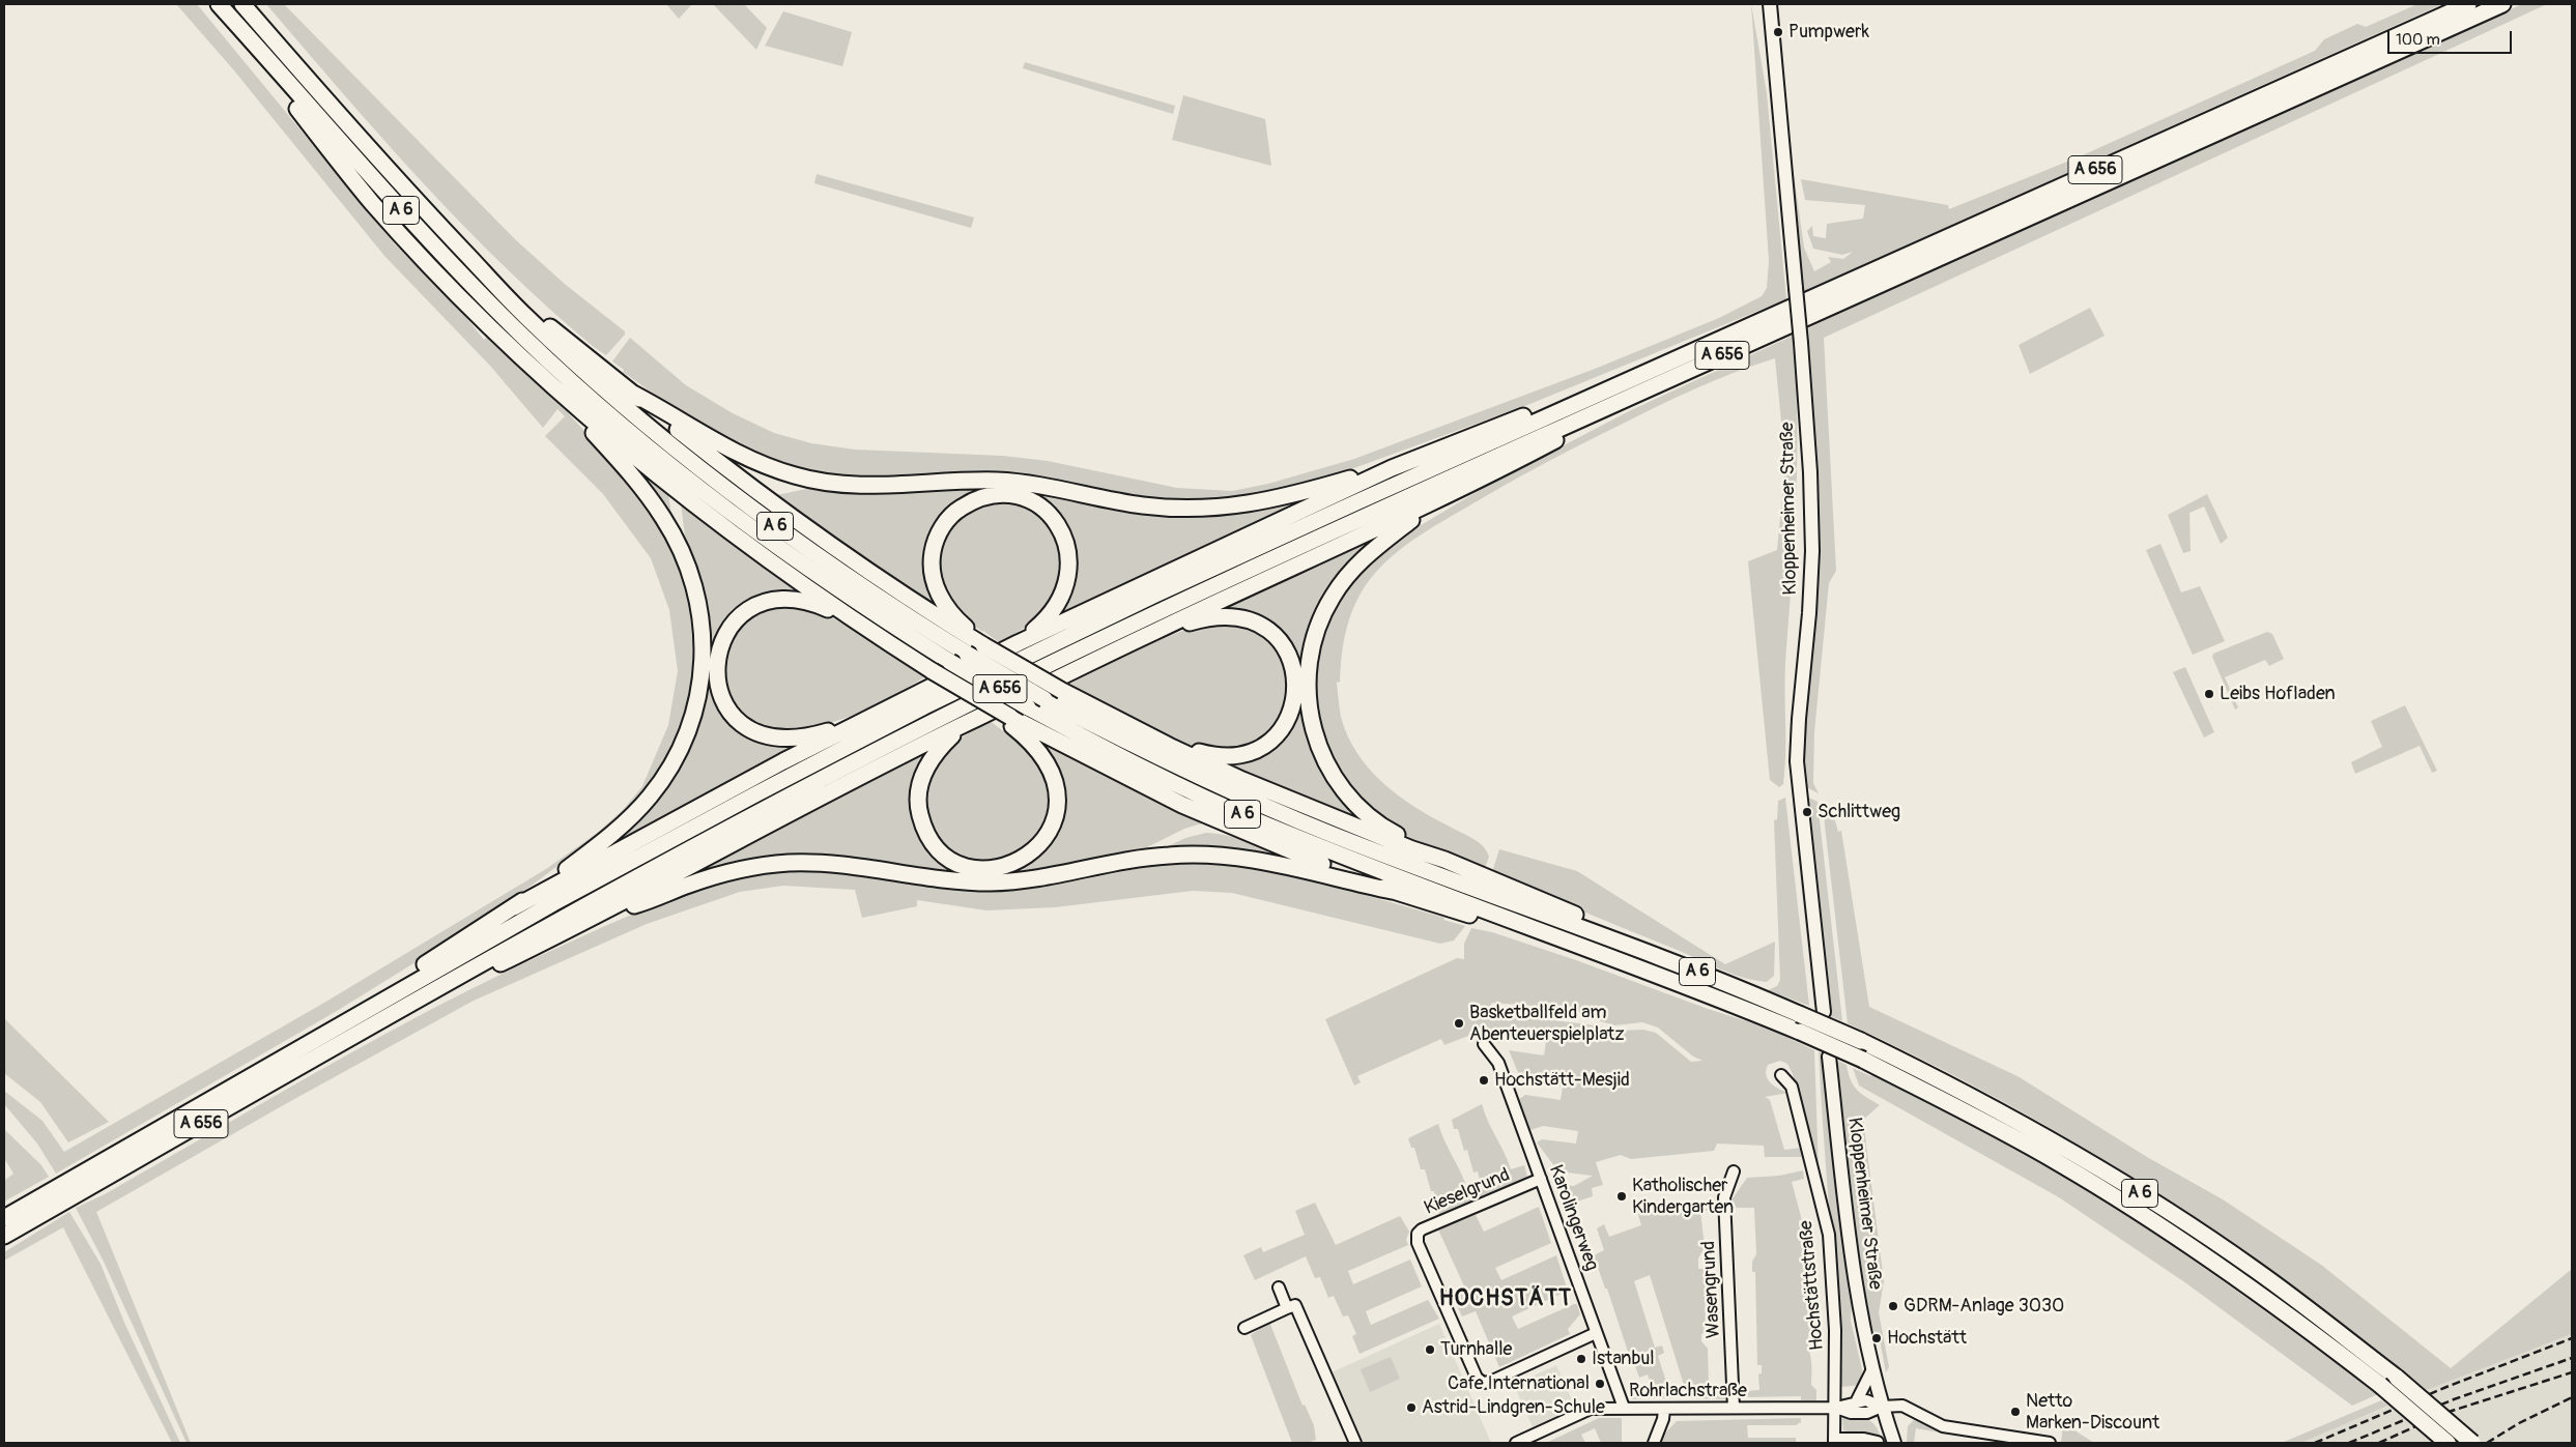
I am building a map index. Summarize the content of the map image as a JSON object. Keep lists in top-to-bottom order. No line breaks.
{"streets":{"highway":["A 656","A 6"],"main road":["Kloppenheimer Straße"],"street":["Kieselgrund","Karolingerweg","Hochstättstraße","Wasengrund","Rohrlachstraße"]},"crossings":[["Kloppenheimer Straße","Rohrlachstraße"],["Kieselgrund","Karolingerweg"],["Karolingerweg","Rohrlachstraße"],["Hochstättstraße","Rohrlachstraße"],["Wasengrund","Rohrlachstraße"]],"districts":["HOCHSTÄTT"],"places":["Pumpwerk","Leibs Hofladen","Schlittweg","Basketballfeld am Abenteuerspielplatz","Hochstätt-Mesjid","Katholischer Kindergarten","GDRM-Anlage 3030","Hochstätt","Turnhalle","Istanbul","Cafe International","Astrid-Lindgren-Schule","Netto Marken-Discount"],"scale_bar":"100 m"}
